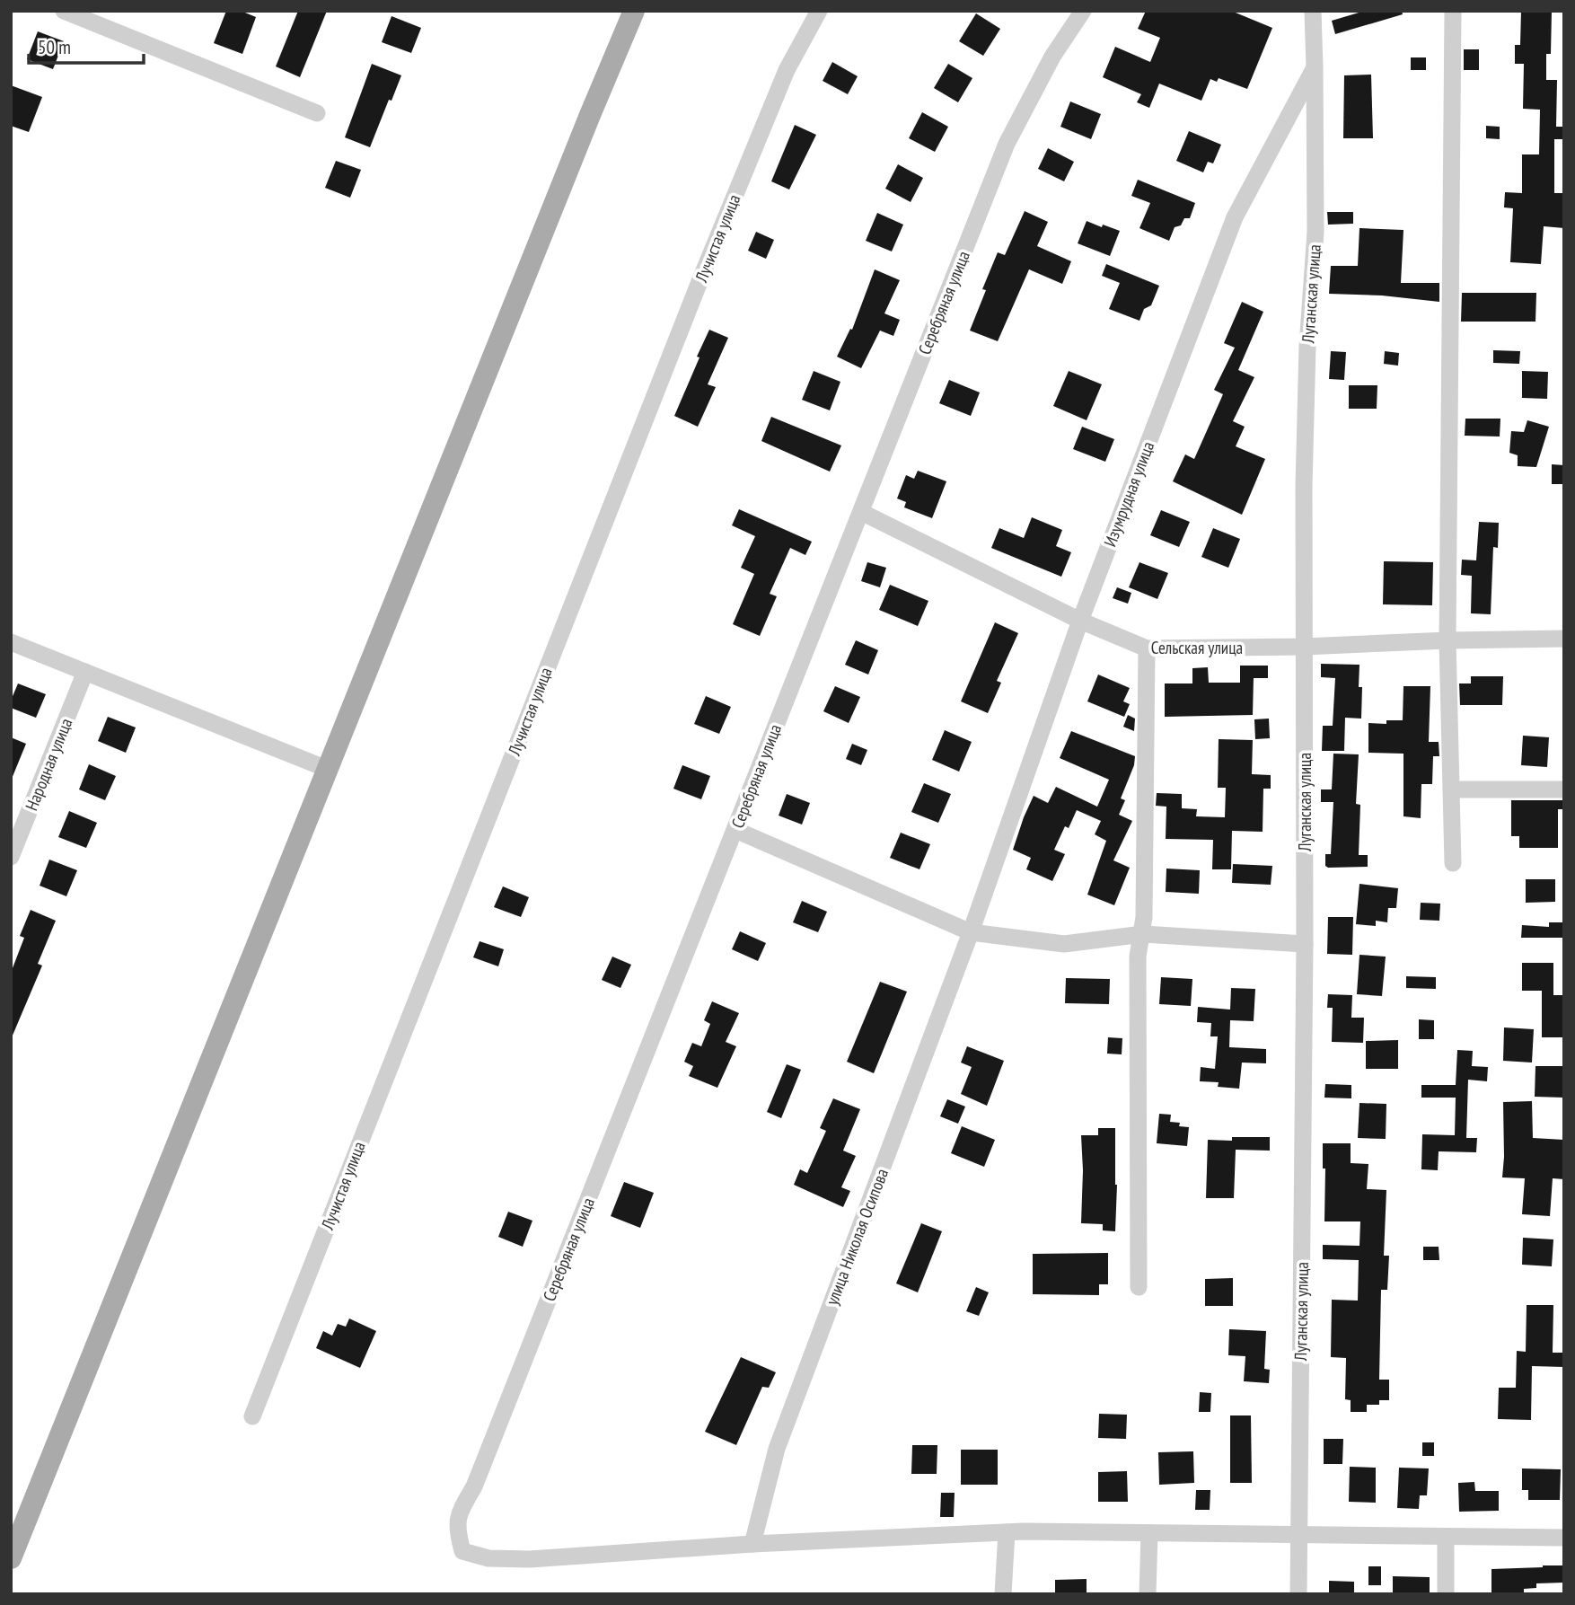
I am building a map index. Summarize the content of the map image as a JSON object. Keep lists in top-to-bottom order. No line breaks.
{"streets":{"street":["Лучистая улица","Луганская улица","Серебряная улица","Изумрудная улица","Сельская улица","Народная улица","улица Николая Осипова"]},"crossings":[["Луганская улица","Изумрудная улица"],["Луганская улица","Сельская улица"],["Серебряная улица","Сельская улица"],["Серебряная улица","улица Николая Осипова"],["Изумрудная улица","Сельская улица"],["Изумрудная улица","улица Николая Осипова"]],"scale_bar":"50 m"}
